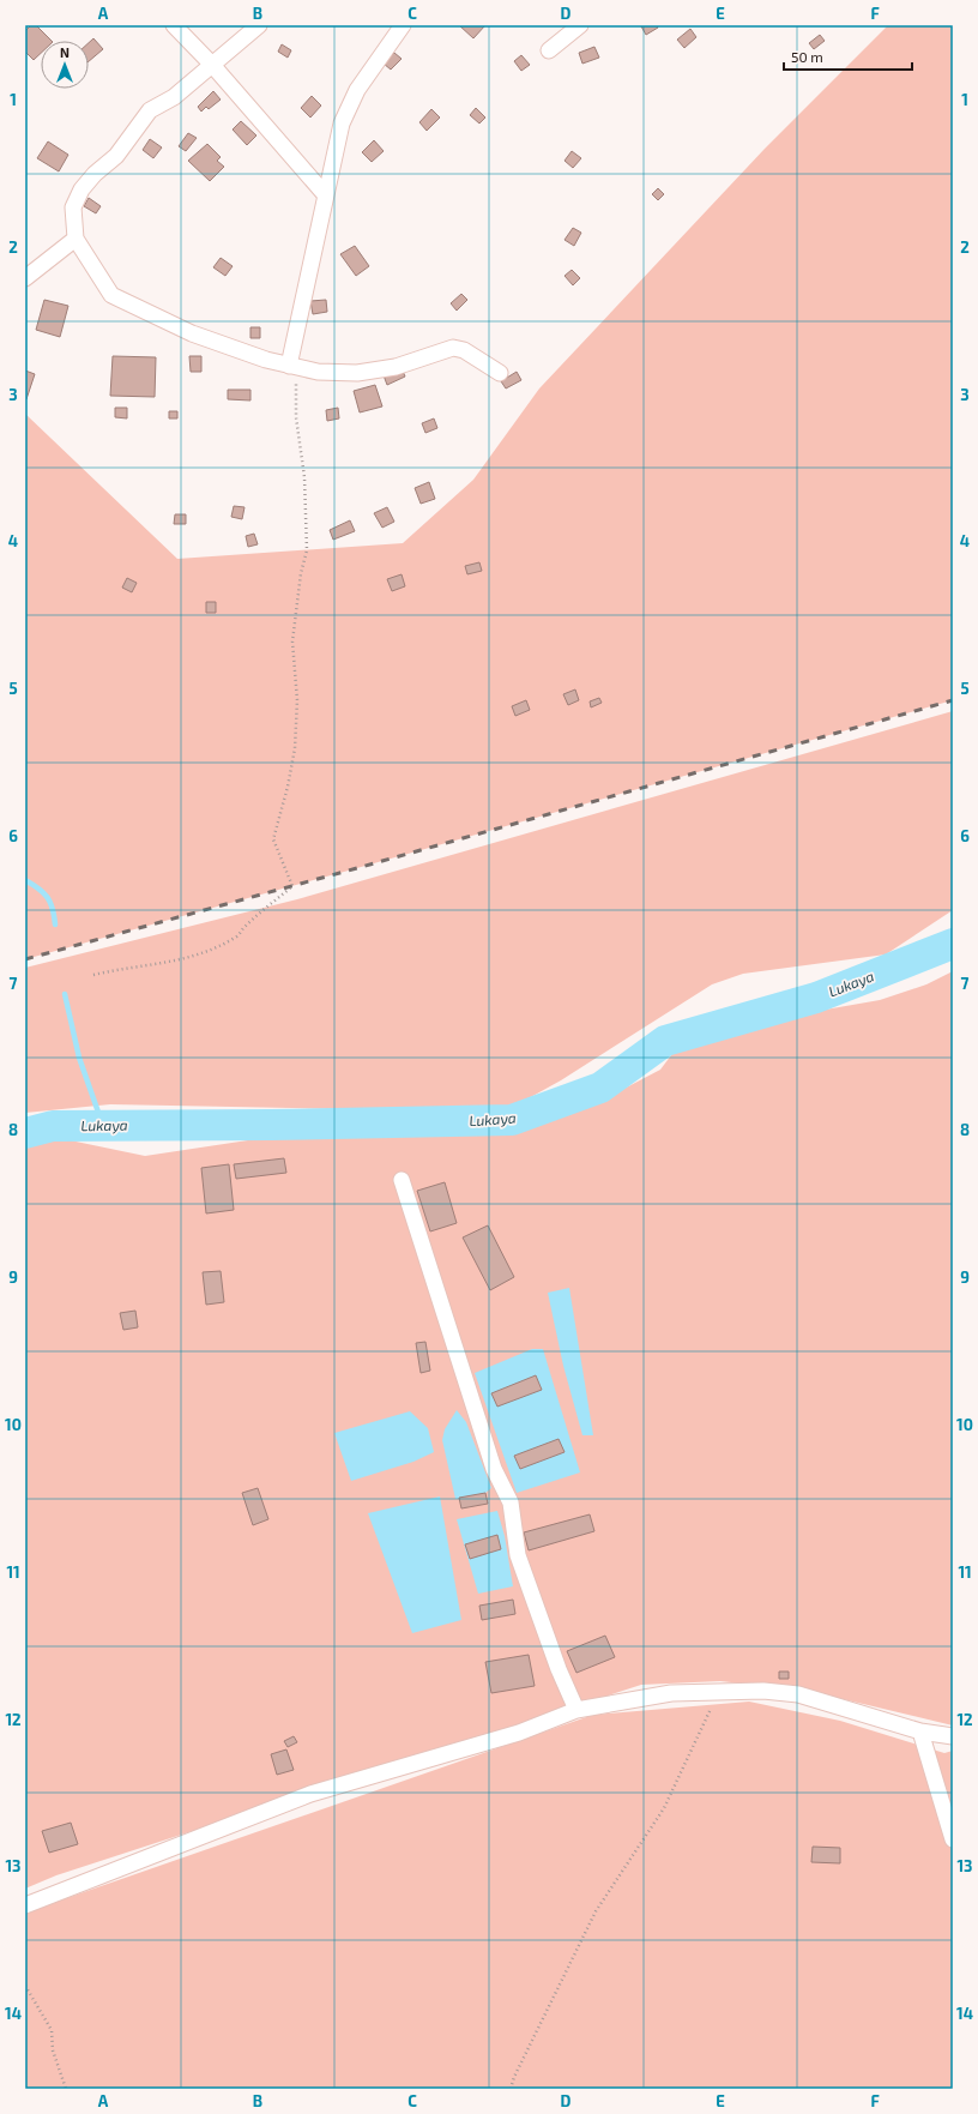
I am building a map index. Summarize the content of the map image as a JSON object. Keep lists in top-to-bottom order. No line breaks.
{"water":["Lukaya"],"scale_bar":"50 m","north":"top","grid":{"columns":["A","B","C","D","E","F"],"rows":["1","2","3","4","5","6","7","8","9","10","11","12","13","14"]}}
